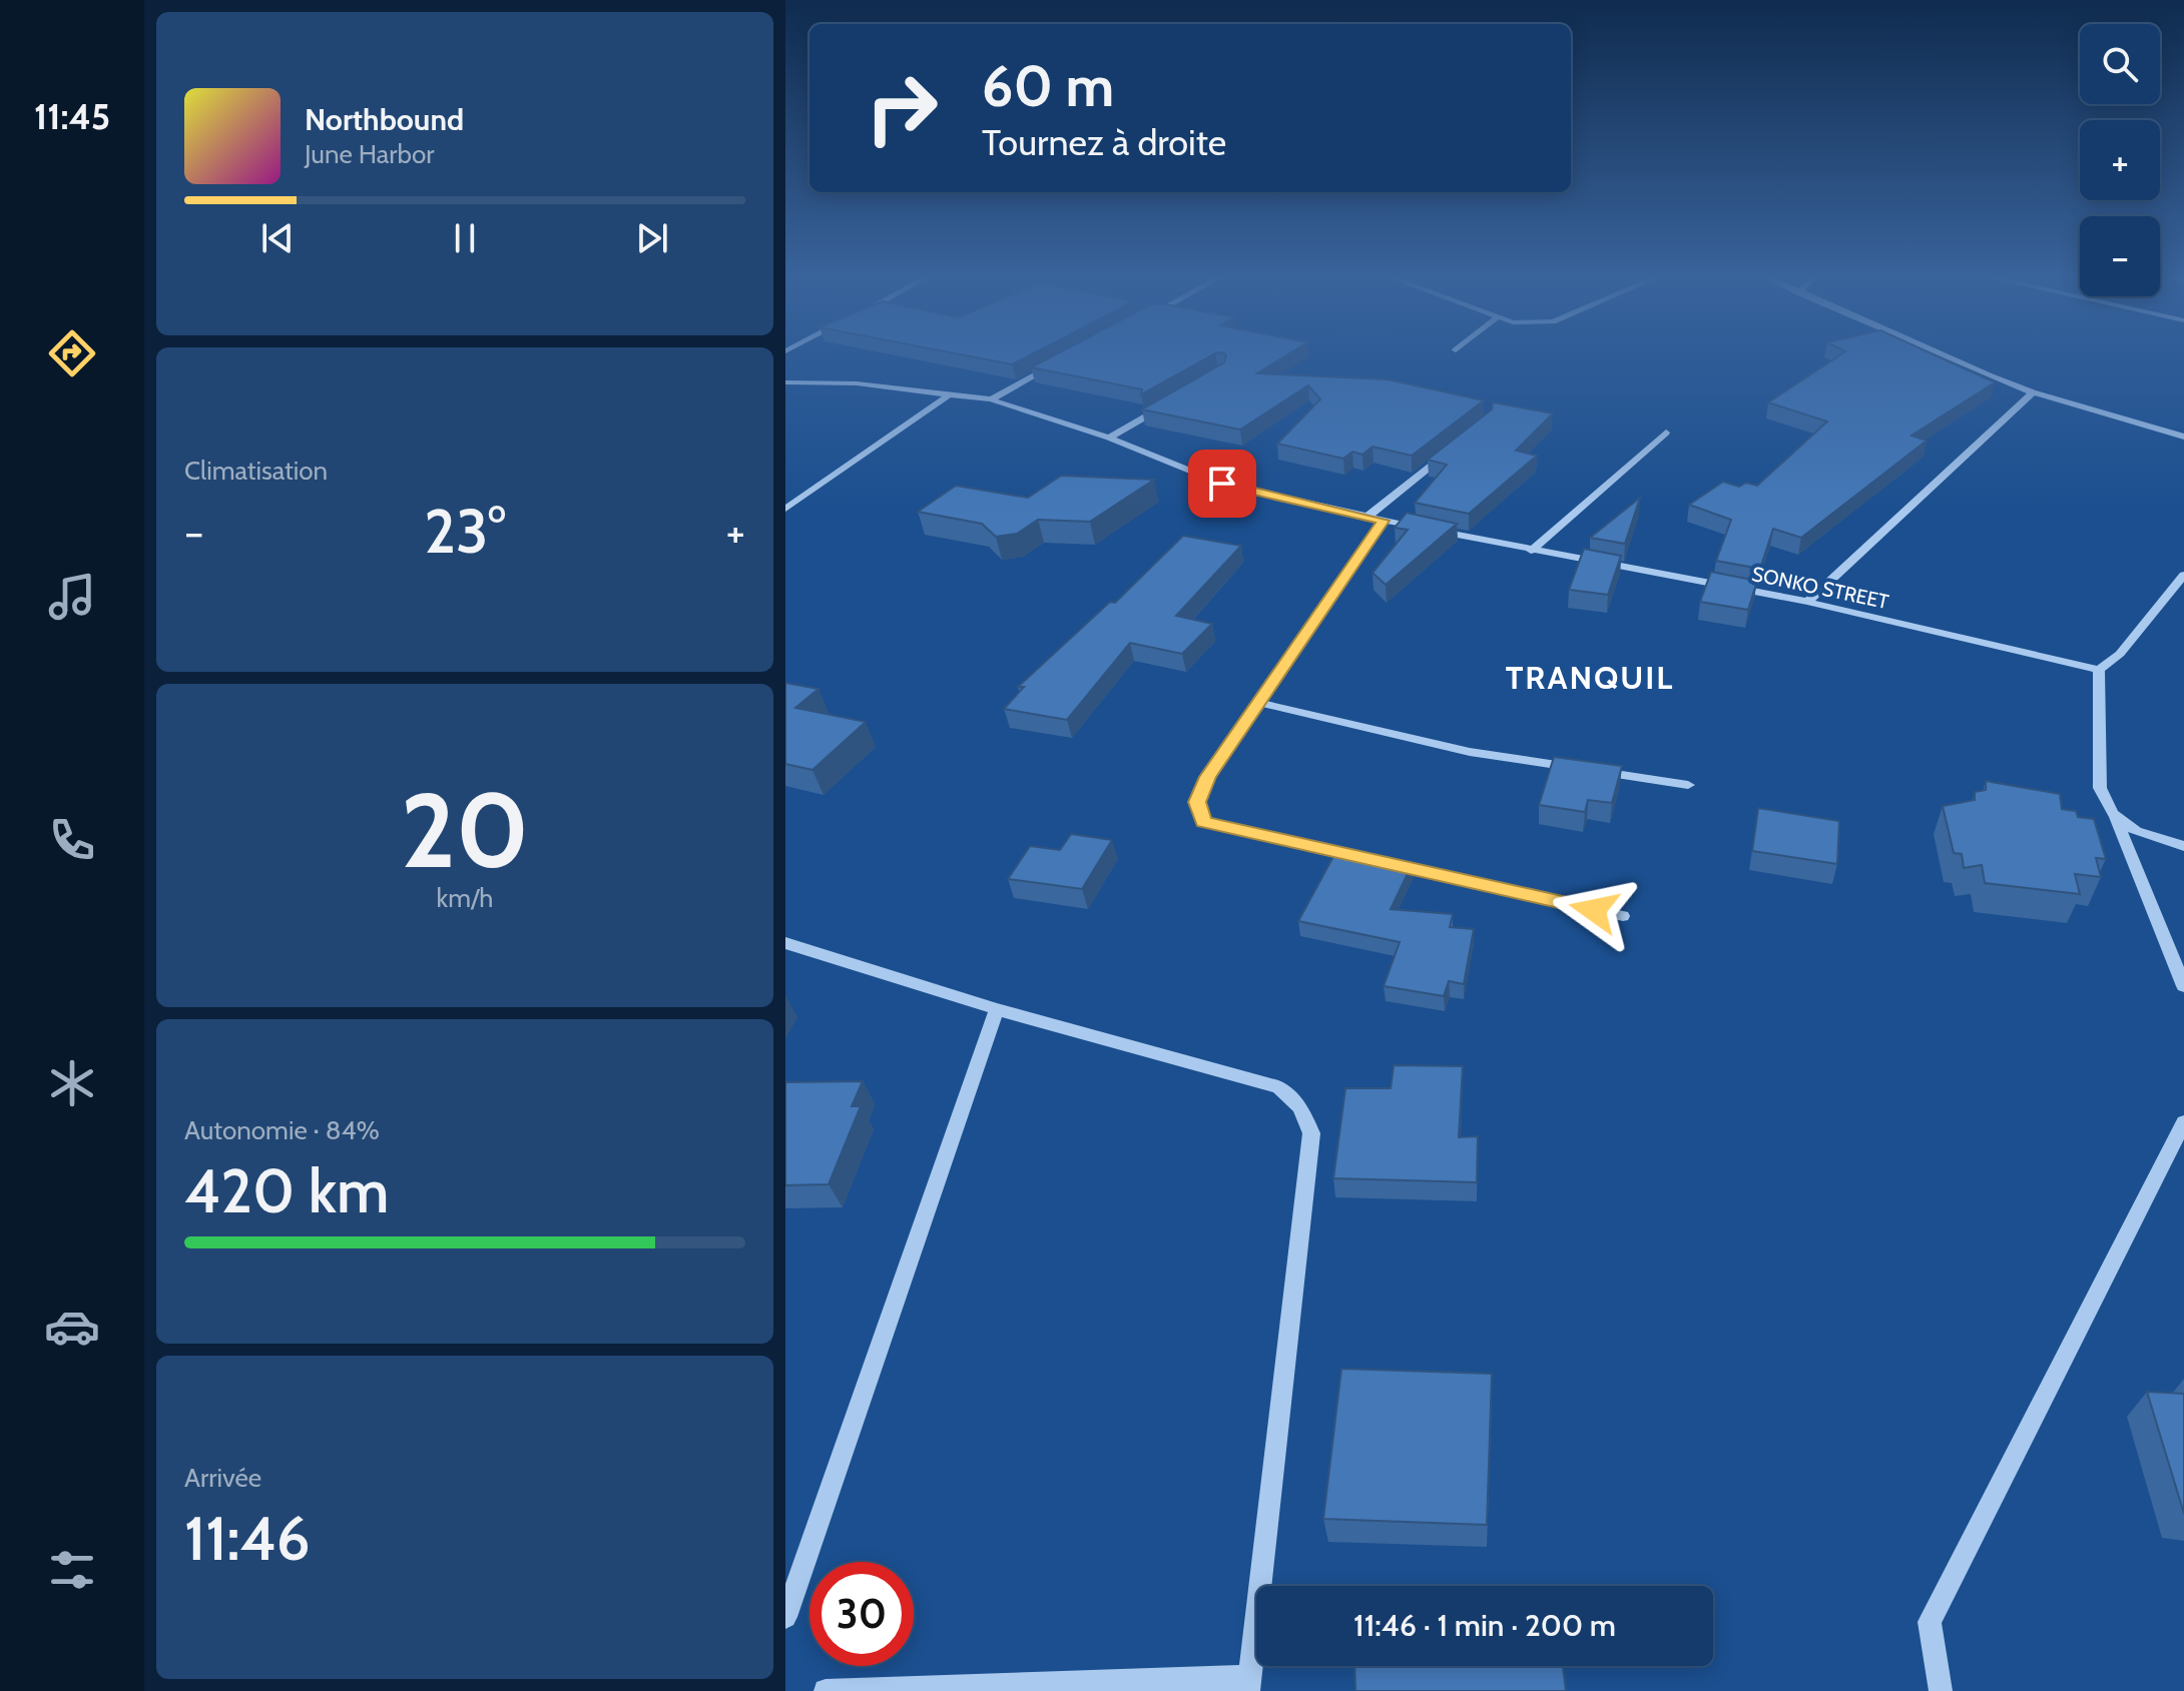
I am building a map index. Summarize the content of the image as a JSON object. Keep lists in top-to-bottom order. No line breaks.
{"streets":{"street":["SONKO STREET"]},"districts":["TRANQUIL"],"page":{"tabs":"11:45","map_buttons":["+","−"],"turn":["60 m","Tournez à droite"],"song":["Northbound","June Harbor"],"tile":["Climatisation",["20","km/h"],["Autonomie · 84%","420 km"],["Arrivée","11:46"]],"heat":["−","23°","+"],"limit":"30","trip":"11:46 · 1 min · 200 m"}}
